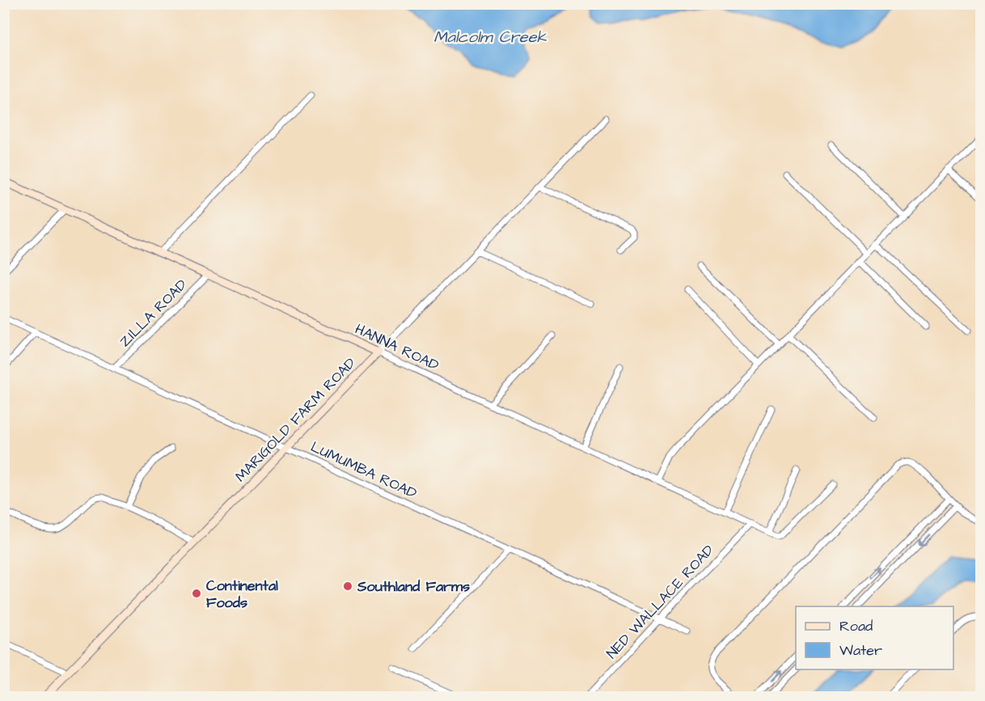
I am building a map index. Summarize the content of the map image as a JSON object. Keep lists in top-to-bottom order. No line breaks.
{"streets":{"street":["ZILLA ROAD","HANNA ROAD","MARIGOLD FARM ROAD","LUMUMBA ROAD","NED WALLACE ROAD"]},"crossings":[["ZILLA ROAD","HANNA ROAD"],["ZILLA ROAD","LUMUMBA ROAD"],["HANNA ROAD","MARIGOLD FARM ROAD"],["HANNA ROAD","NED WALLACE ROAD"],["MARIGOLD FARM ROAD","LUMUMBA ROAD"],["LUMUMBA ROAD","NED WALLACE ROAD"]],"water":["Malcolm Creek"],"places":["Southland Farms","Continental Foods"],"legend":["Road","Water"]}
